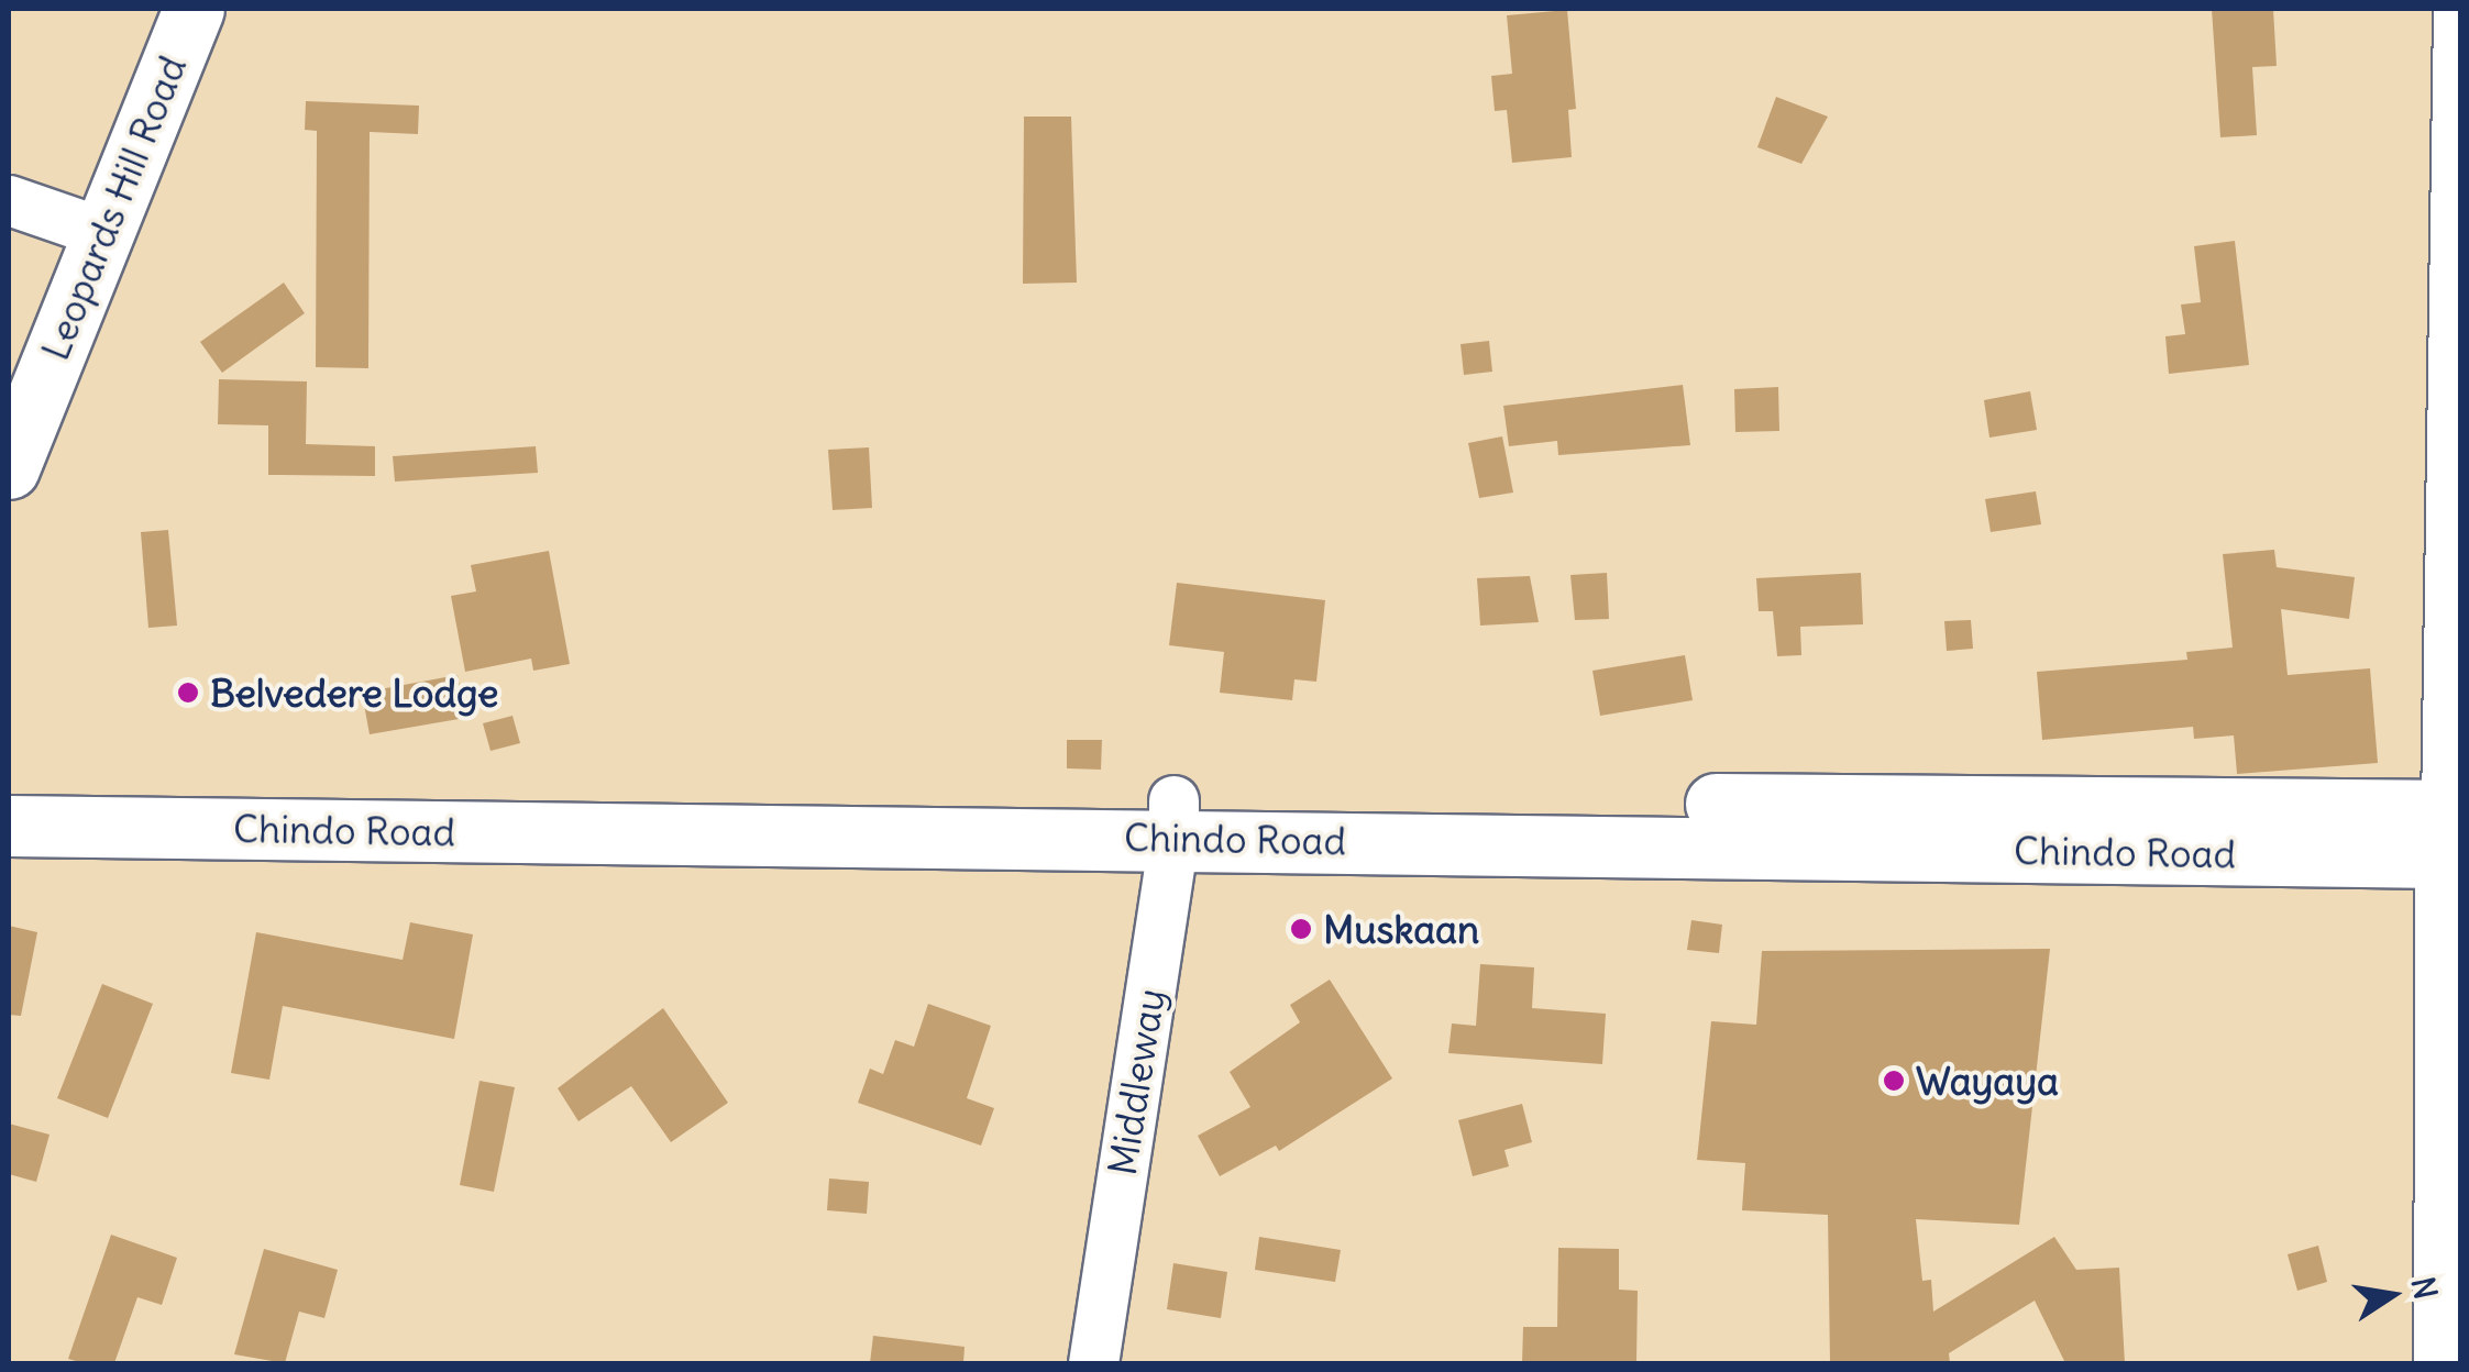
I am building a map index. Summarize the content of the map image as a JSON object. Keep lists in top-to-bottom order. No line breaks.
{"streets":{"main road":["Leopards Hill Road","Chindo Road"],"street":["Middleway"]},"crossings":[["Chindo Road","Middleway"]],"places":["Belvedere Lodge","Muskaan","Wayaya"],"north":"right"}
